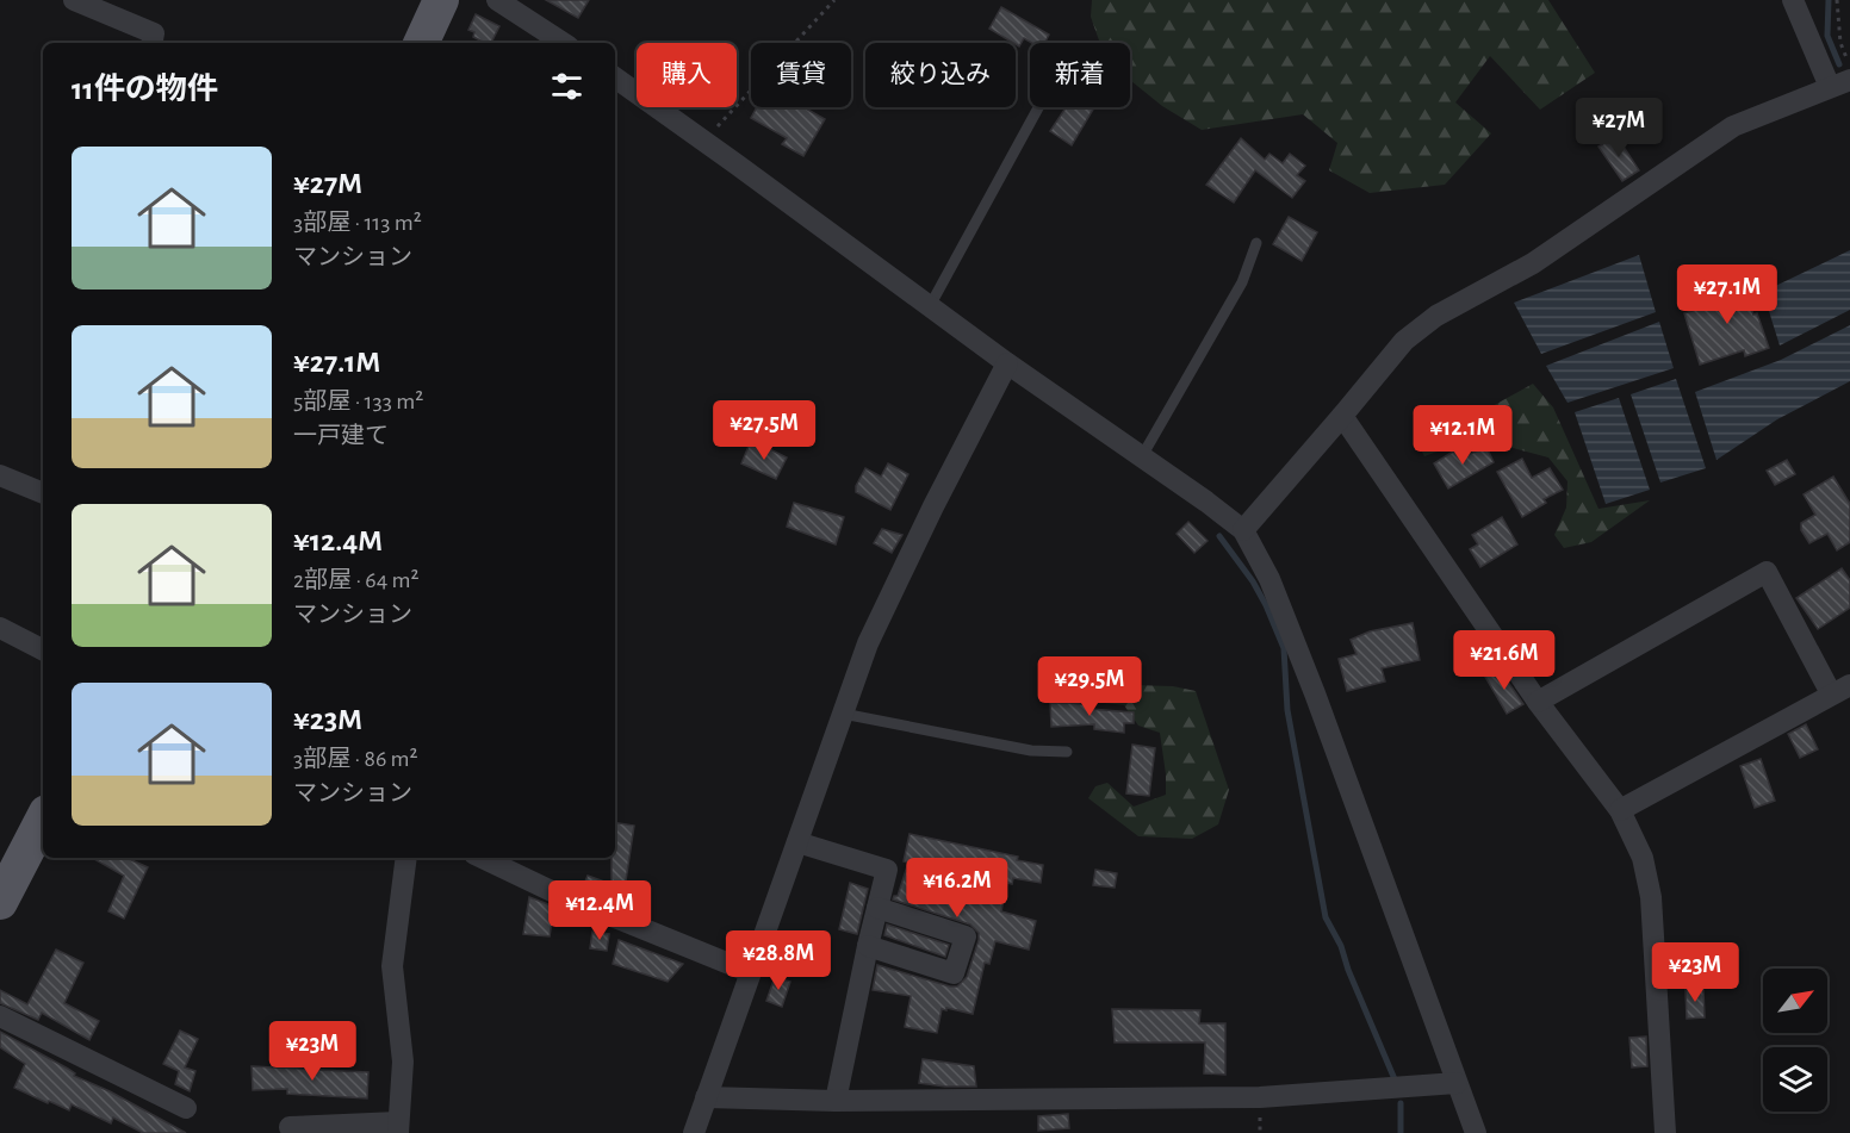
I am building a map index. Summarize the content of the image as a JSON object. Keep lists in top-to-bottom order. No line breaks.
{"north":"top right","page":{"chip":["購入","賃貸","絞り込み","新着"],"heading":"11件の物件","price":["¥27M","¥27.1M","¥27.5M","¥12.1M","¥21.6M","¥29.5M","¥16.2M","¥12.4M","¥28.8M","¥23M","¥23M"],"list":[{"name":"¥27M","note":"3部屋 · 113 m² · マンション"},{"name":"¥27.1M","note":"5部屋 · 133 m² · 一戸建て"},{"name":"¥12.4M","note":"2部屋 · 64 m² · マンション"},{"name":"¥23M","note":"3部屋 · 86 m² · マンション"}]}}
